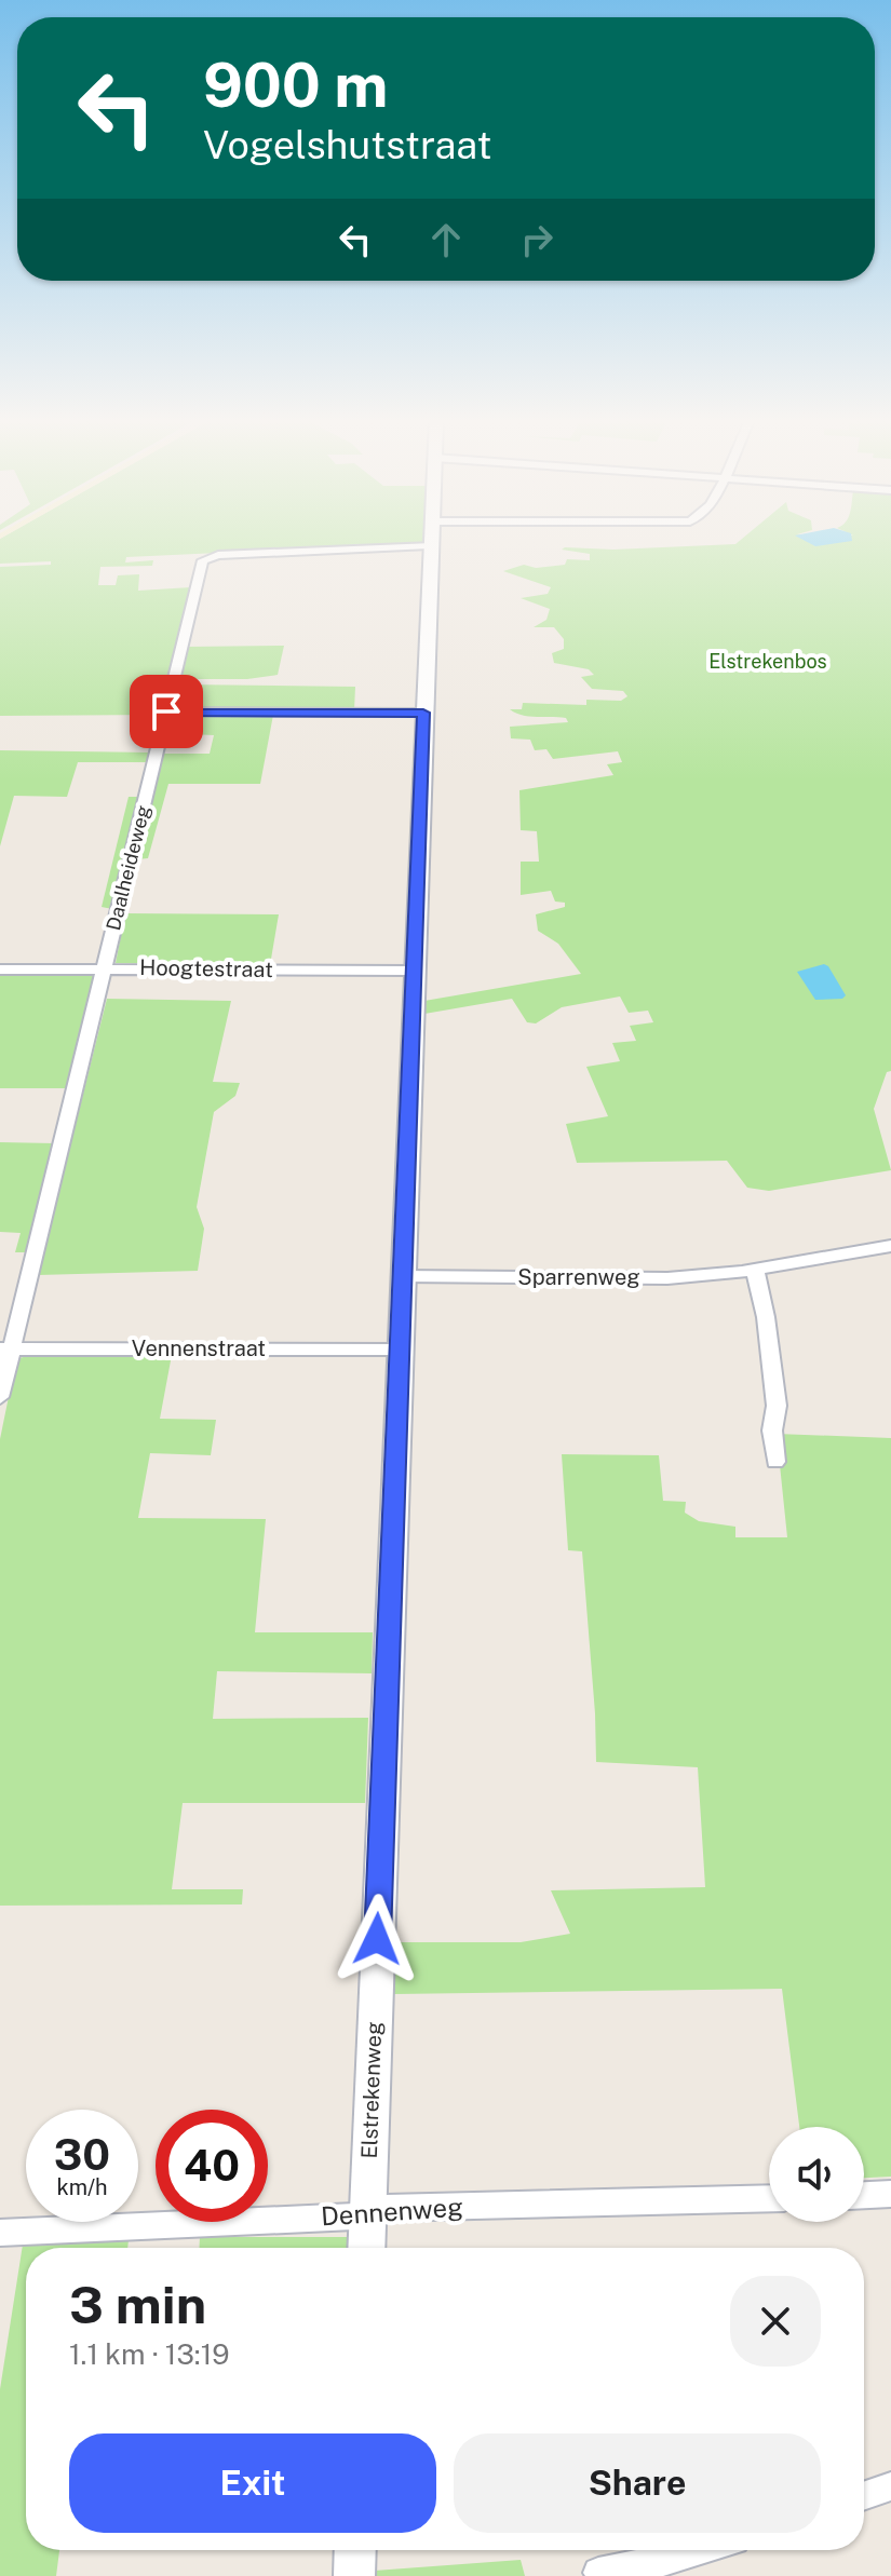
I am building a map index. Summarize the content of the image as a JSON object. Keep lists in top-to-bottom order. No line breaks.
{"streets":{"street":["Daalheideweg","Hoogtestraat","Sparrenweg","Vennenstraat","Elstrekenweg","Dennenweg"]},"crossings":[["Daalheideweg","Hoogtestraat"],["Daalheideweg","Vennenstraat"],["Daalheideweg","Elstrekenweg"],["Hoogtestraat","Elstrekenweg"],["Sparrenweg","Elstrekenweg"],["Vennenstraat","Elstrekenweg"],["Elstrekenweg","Dennenweg"]],"parks":["Elstrekenbos"],"page":{"turn":["900 m","Vogelshutstraat"],"speed":"30 km/h","limit":"40","heading":["3 min","1.1 km · 13:19"],"buttons":["Exit","Share"]}}
